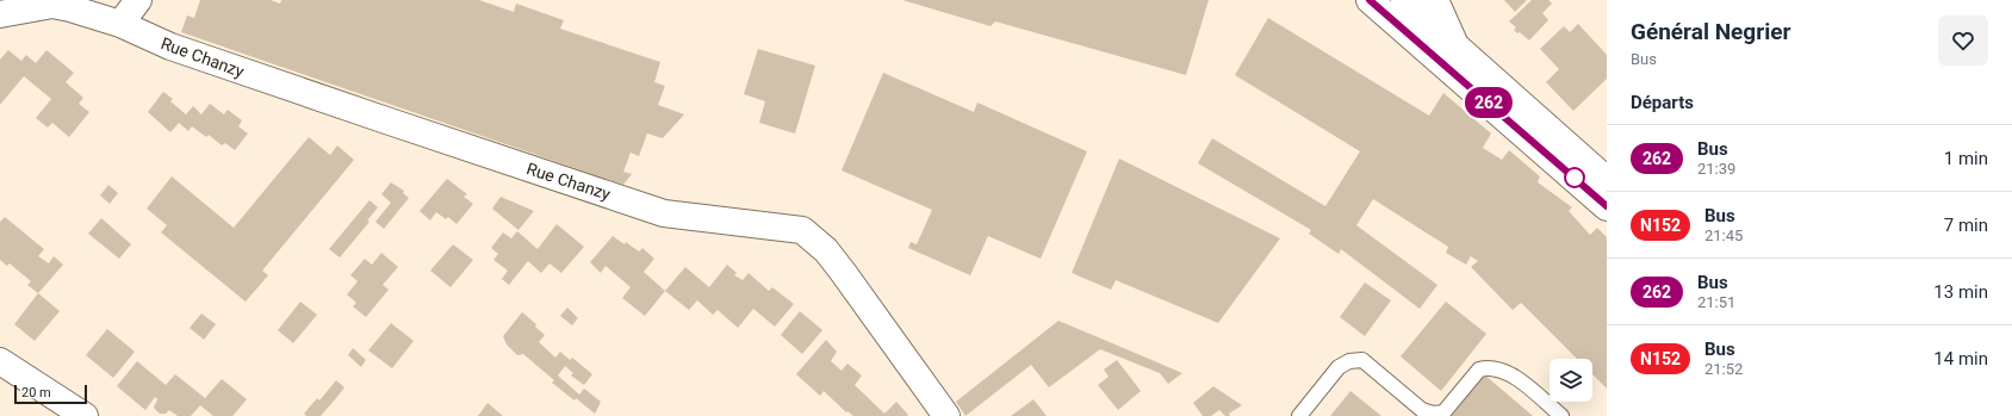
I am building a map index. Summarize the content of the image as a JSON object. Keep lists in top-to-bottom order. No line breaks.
{"streets":{"street":["Rue Chanzy"]},"lines":["bus line 262"],"scale_bar":"20 m","page":{"on_map":"262","heading":[["Général Negrier","Bus"],"Départs"],"list":[{"mark":"262","name":"Bus","note":"21:39","value":"1 min"},{"mark":"N152","name":"Bus","note":"21:45","value":"7 min"},{"mark":"262","name":"Bus","note":"21:51","value":"13 min"},{"mark":"N152","name":"Bus","note":"21:52","value":"14 min"}],"scale":"20 m"}}
